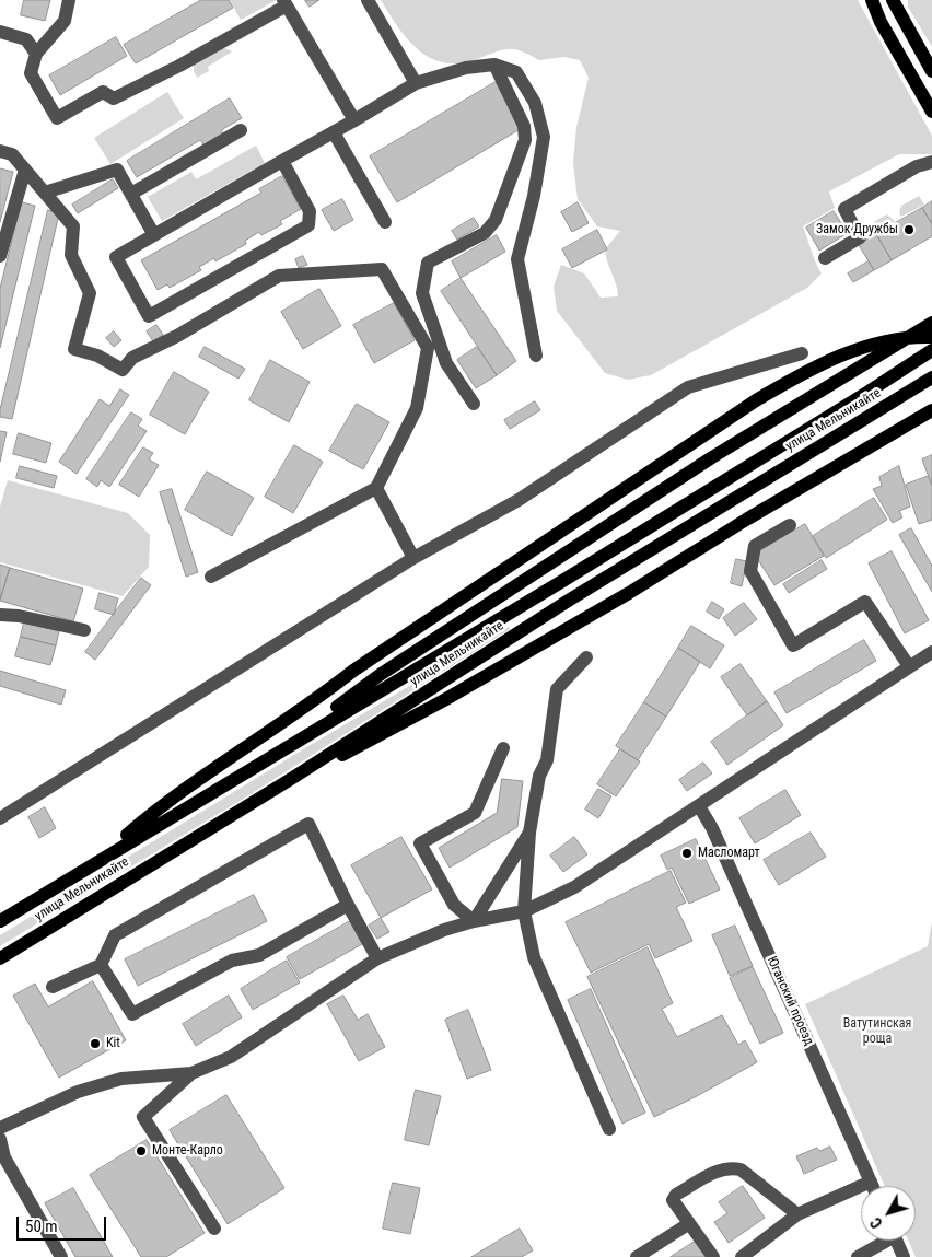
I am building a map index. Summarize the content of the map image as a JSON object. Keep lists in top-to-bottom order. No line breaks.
{"streets":{"main road":["улица Мельникайте"],"street":["Юганский проезд"]},"parks":["Ватутинская роща"],"places":["Замок Дружбы","Масломарт","Kit","Монте-Карло"],"scale_bar":"50 m","north":"bottom left"}
